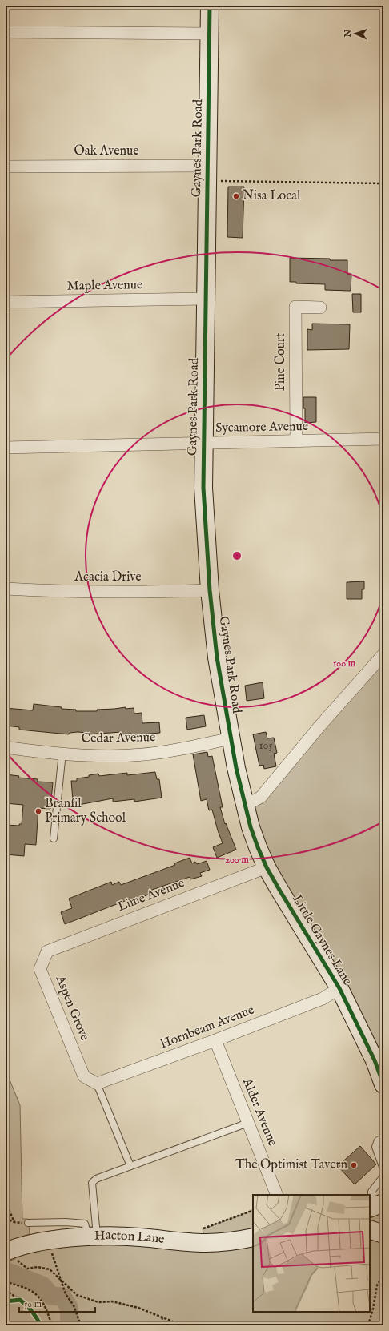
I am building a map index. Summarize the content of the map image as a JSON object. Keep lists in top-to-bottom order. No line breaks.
{"streets":{"street":["Gaynes Park Road","Oak Avenue","Maple Avenue","Pine Court","Sycamore Avenue","Acacia Drive","Cedar Avenue","Lime Avenue","Little Gaynes Lane","Aspen Grove","Hornbeam Avenue","Alder Avenue","Hacton Lane"]},"crossings":[["Gaynes Park Road","Oak Avenue"],["Gaynes Park Road","Maple Avenue"],["Gaynes Park Road","Sycamore Avenue"],["Gaynes Park Road","Acacia Drive"],["Gaynes Park Road","Cedar Avenue"],["Gaynes Park Road","Little Gaynes Lane"],["Pine Court","Sycamore Avenue"],["Lime Avenue","Little Gaynes Lane"],["Lime Avenue","Aspen Grove"],["Little Gaynes Lane","Hornbeam Avenue"],["Aspen Grove","Hornbeam Avenue"],["Hornbeam Avenue","Alder Avenue"]],"places":["Nisa Local","Branfil Primary School","The Optimist Tavern"],"house_numbers":["105"],"scale_bar":"50 m","north":"left","rings":["100 m","200 m"]}
